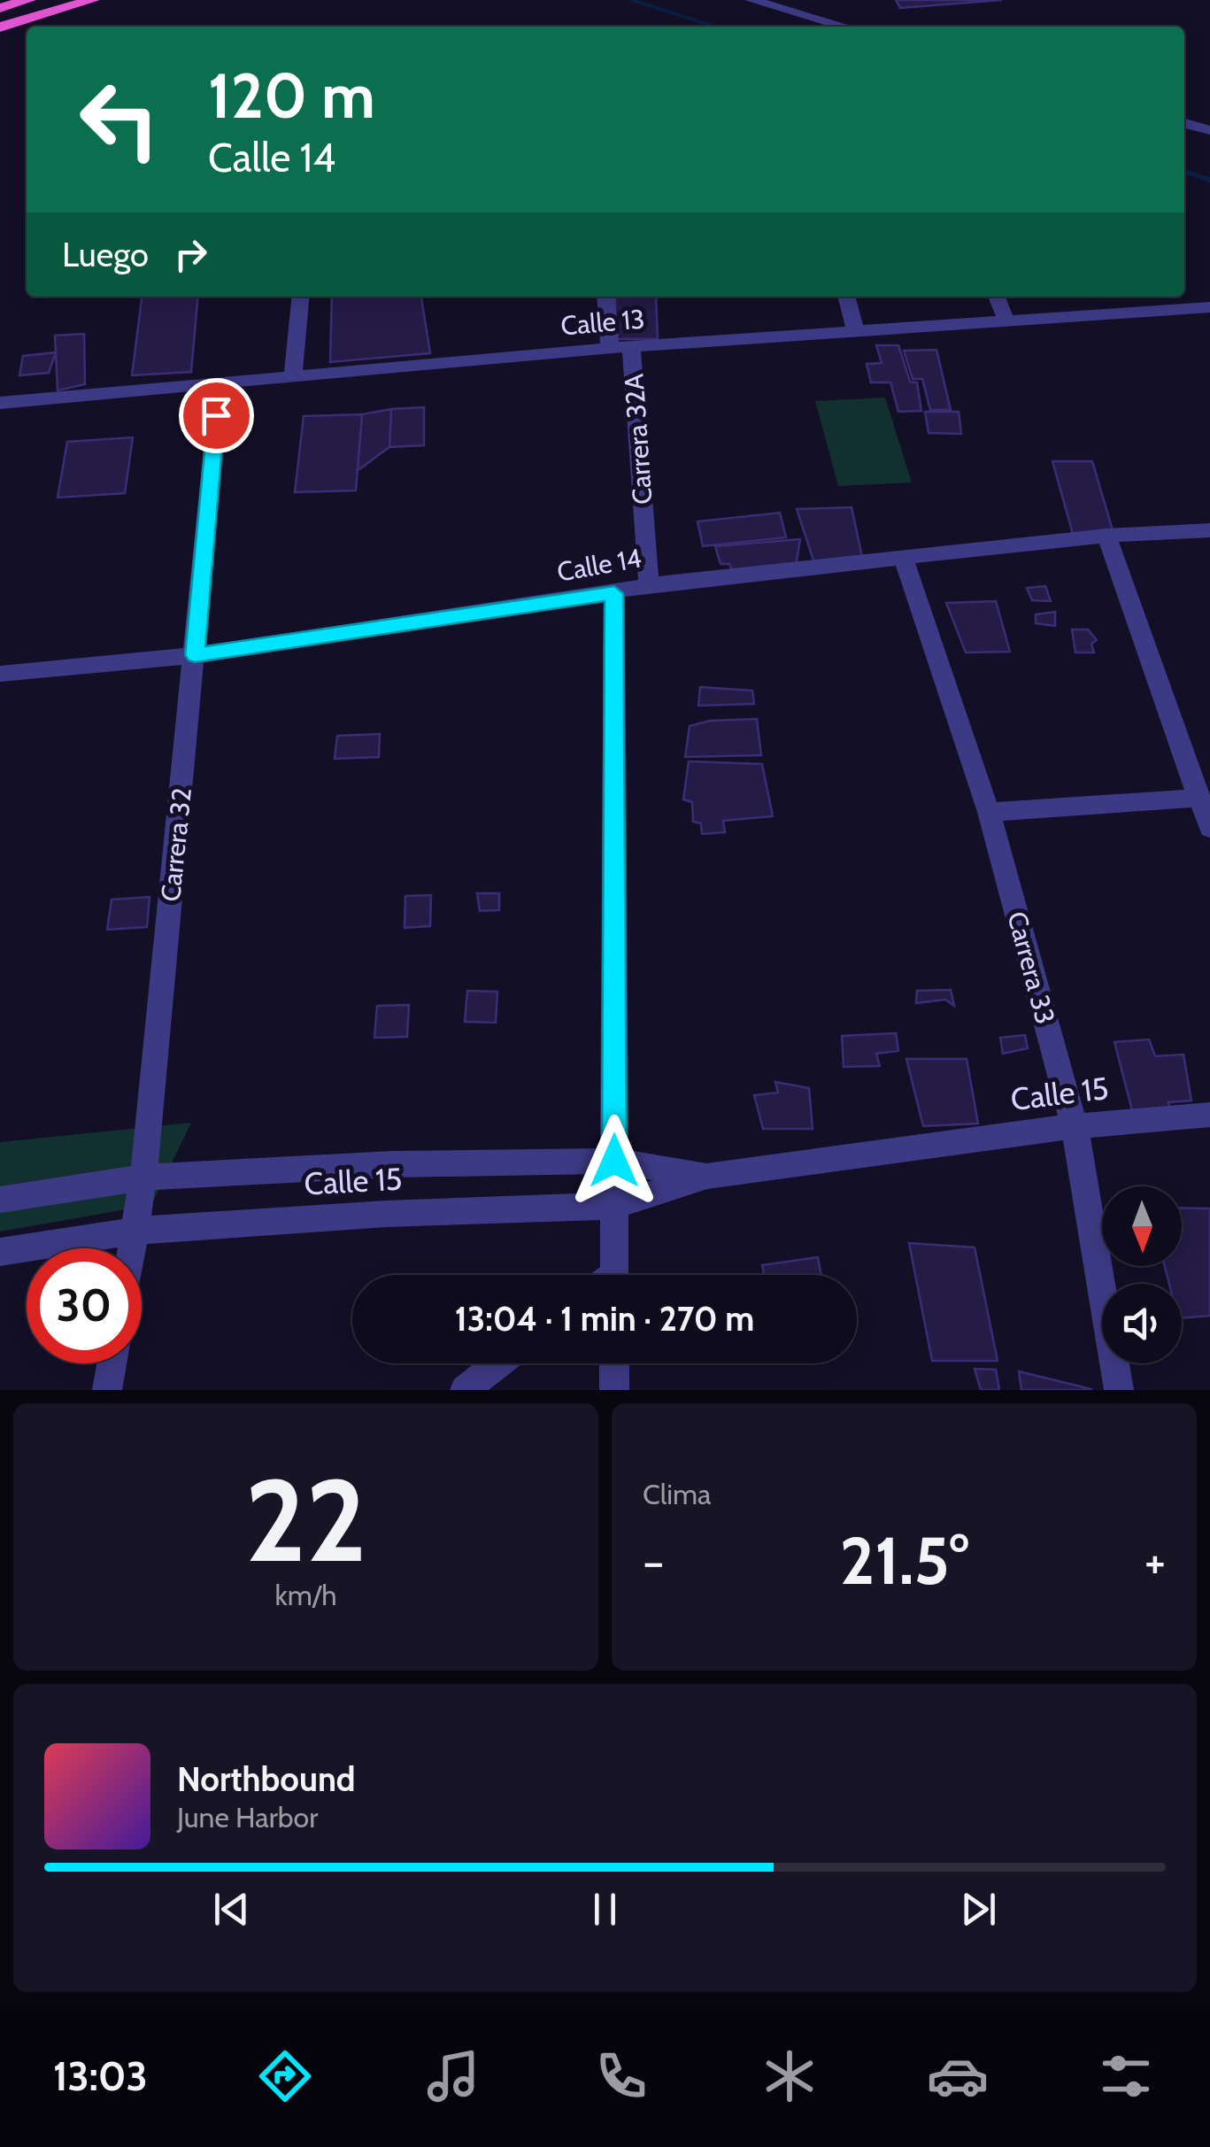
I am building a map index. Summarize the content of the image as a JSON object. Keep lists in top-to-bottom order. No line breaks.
{"streets":{"street":["Calle 13","Carrera 32A","Calle 14","Carrera 32","Carrera 33","Calle 15"]},"crossings":[["Calle 13","Carrera 32A"],["Calle 13","Carrera 32"],["Carrera 32A","Calle 14"],["Calle 14","Carrera 32"],["Calle 14","Carrera 33"],["Carrera 32","Calle 15"],["Carrera 33","Calle 15"]],"north":"bottom","page":{"turn":["120 m","Calle 14"],"then":"Luego","limit":"30","trip":"13:04 · 1 min · 270 m","tile":[["22","km/h"],"Clima"],"heat":["−","21.5°","+"],"song":["Northbound","June Harbor"],"tabs":"13:03"}}
